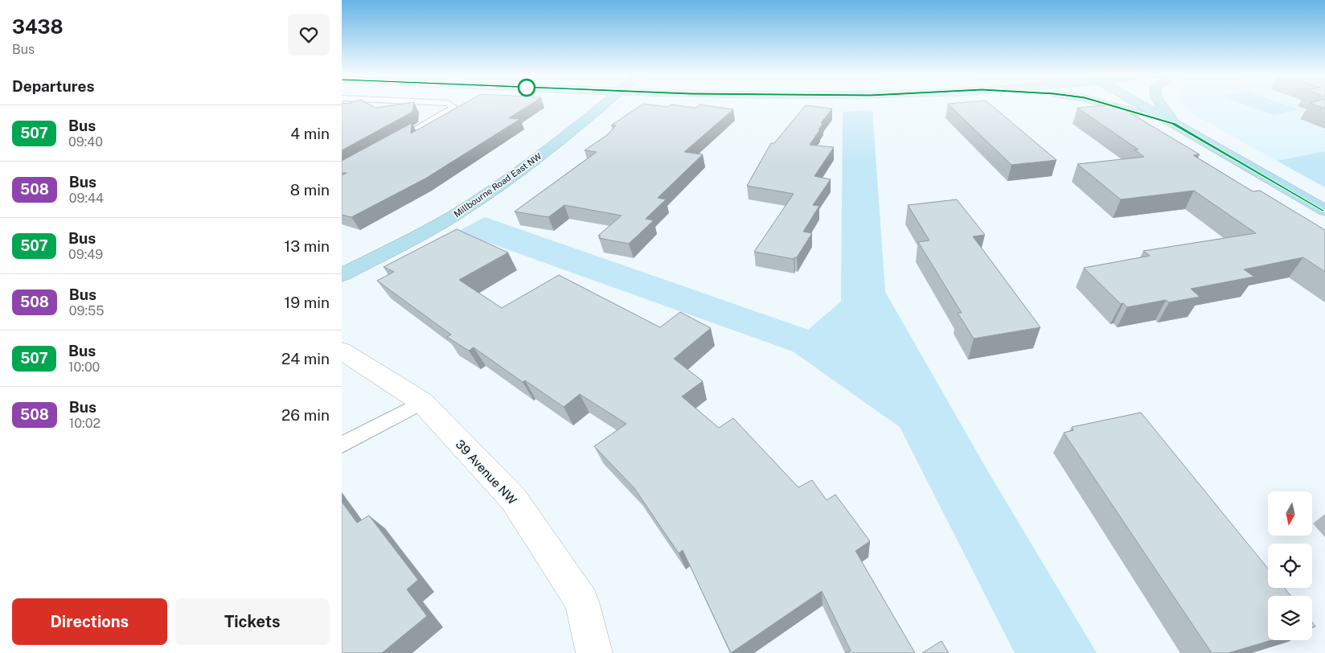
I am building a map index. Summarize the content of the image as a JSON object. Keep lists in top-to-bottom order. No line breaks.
{"streets":{"street":["Millbourne Road East NW","39 Avenue NW"]},"lines":["bus line 507"],"north":"bottom","page":{"heading":[["3438","Bus"],"Departures"],"list":[{"mark":"507","name":"Bus","note":"09:40","value":"4 min"},{"mark":"508","name":"Bus","note":"09:44","value":"8 min"},{"mark":"507","name":"Bus","note":"09:49","value":"13 min"},{"mark":"508","name":"Bus","note":"09:55","value":"19 min"},{"mark":"507","name":"Bus","note":"10:00","value":"24 min"},{"mark":"508","name":"Bus","note":"10:02","value":"26 min"}],"buttons":["Directions","Tickets"]}}
